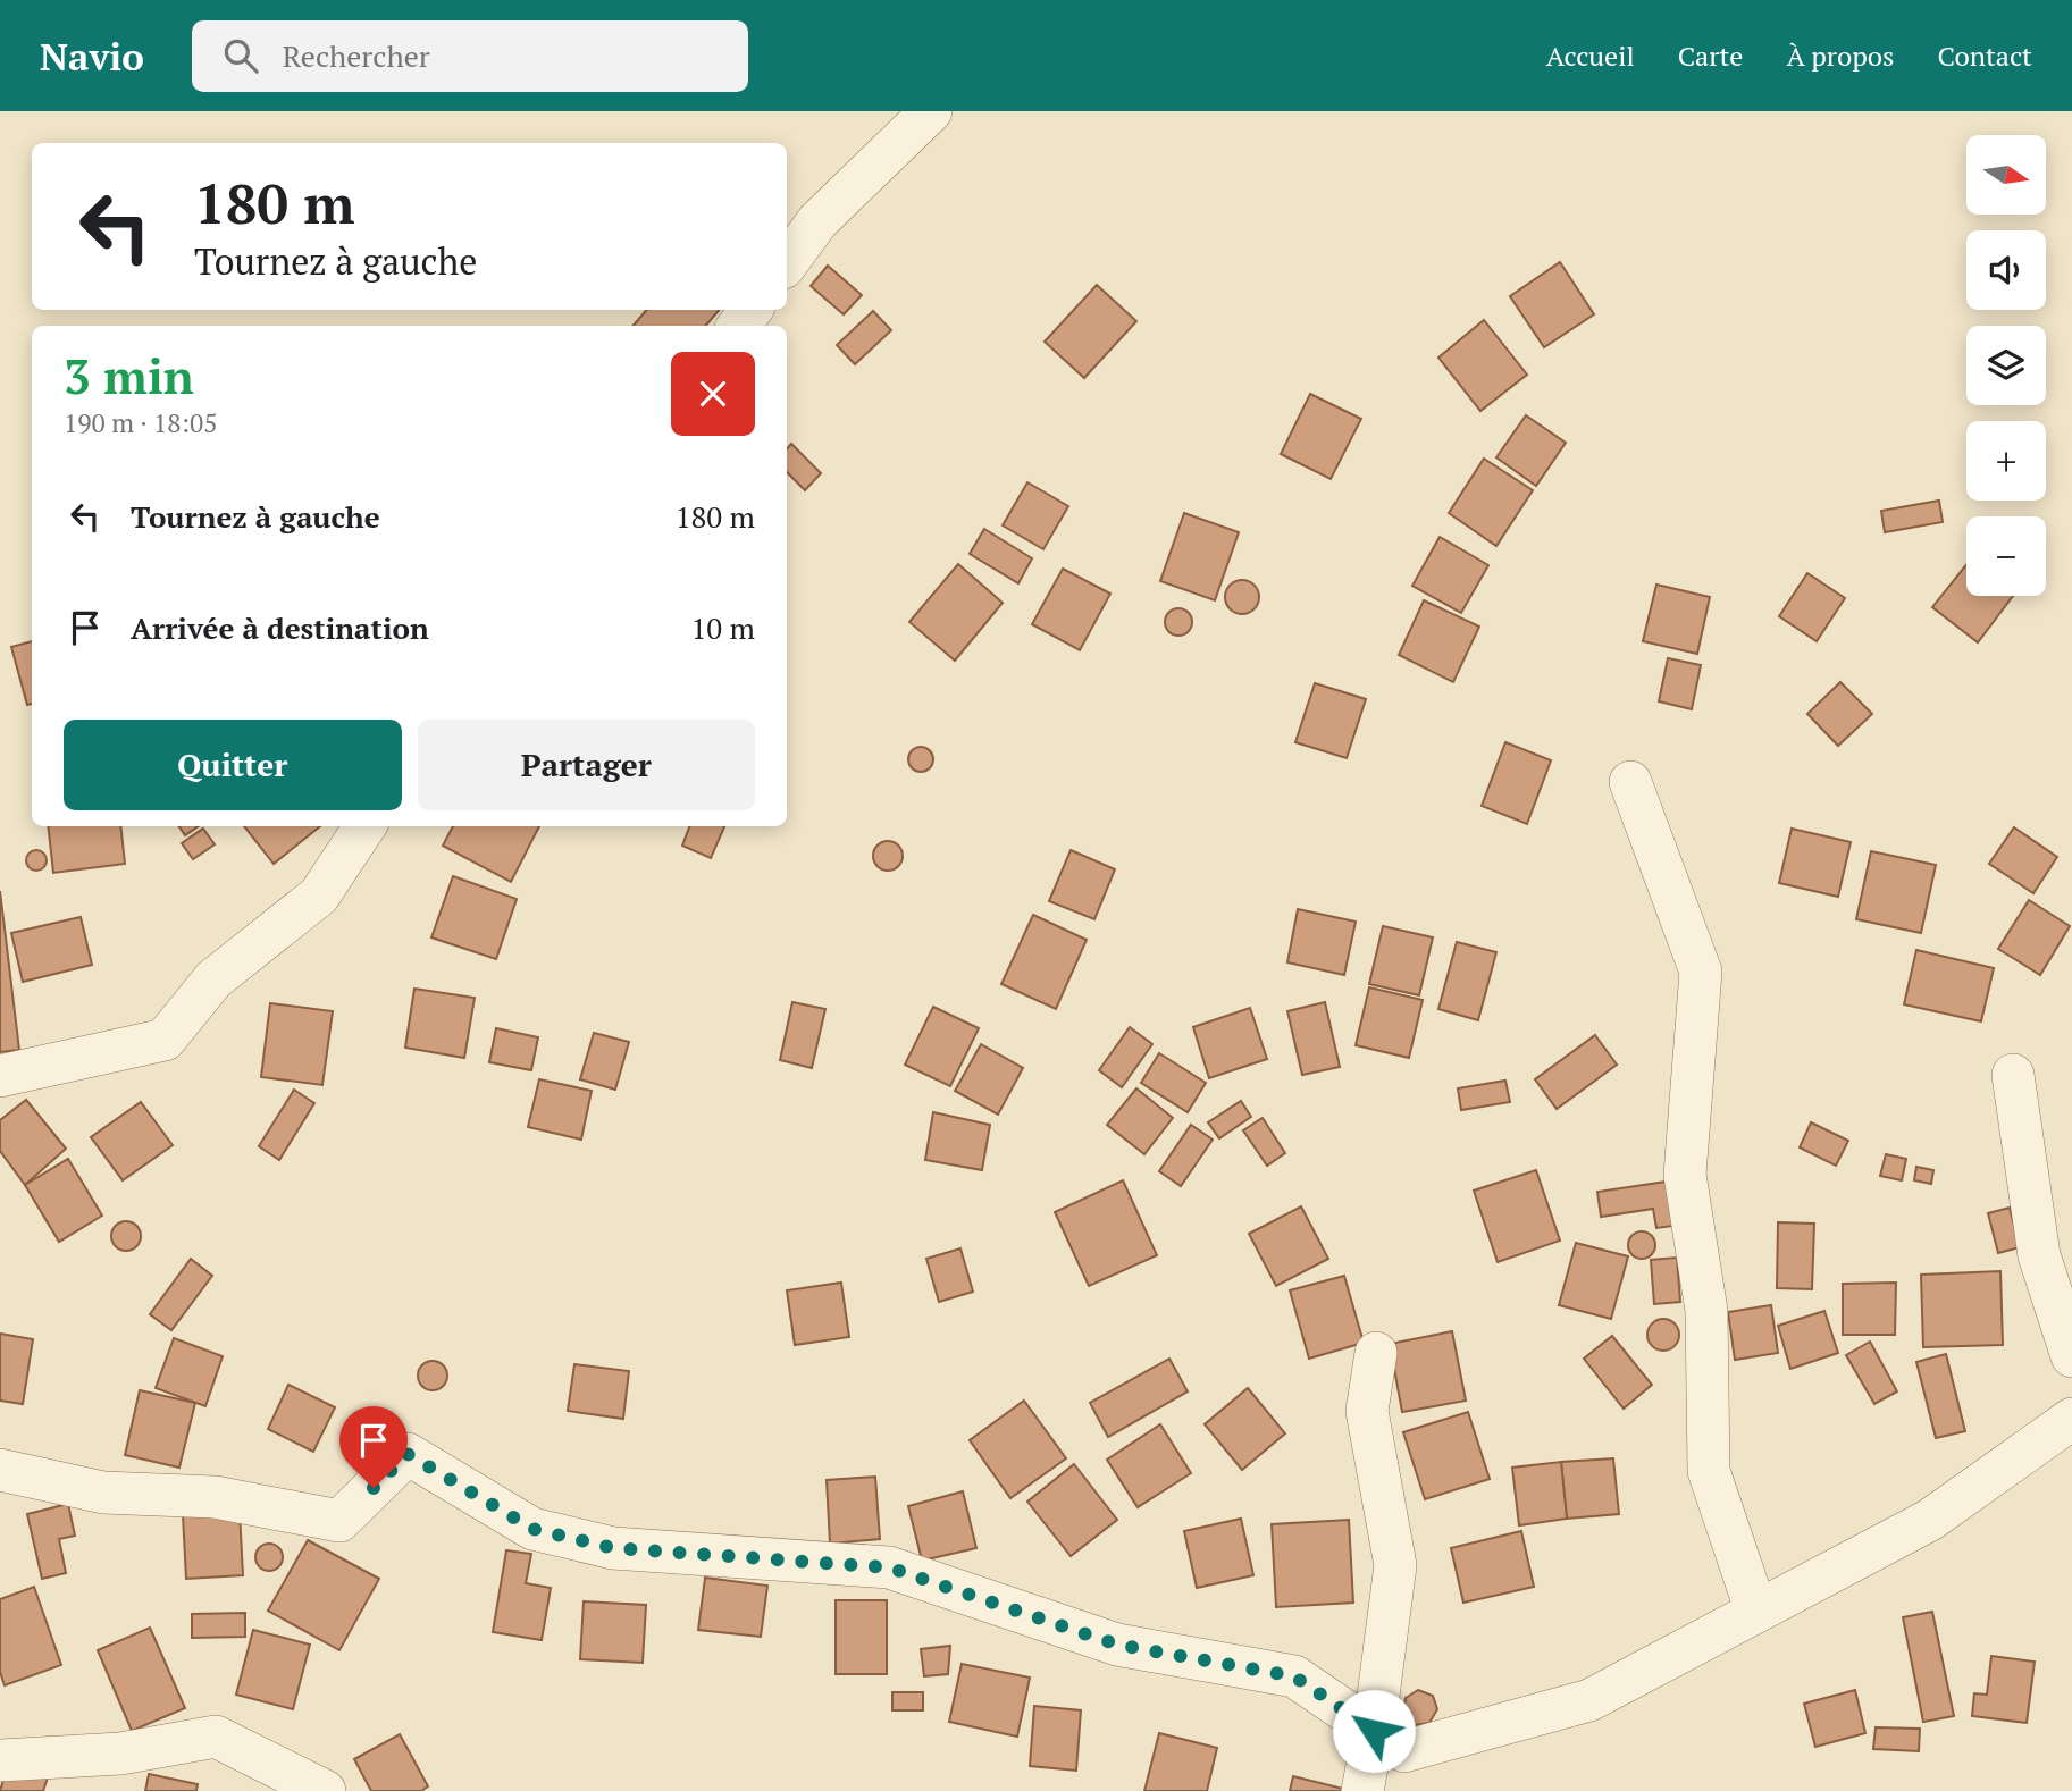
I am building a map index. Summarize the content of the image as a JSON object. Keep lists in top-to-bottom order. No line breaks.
{"north":"right","page":{"header":"Navio","search":"Rechercher","nav":["Accueil","Carte","À propos","Contact"],"map_buttons":["+","−"],"turn":["180 m","Tournez à gauche"],"heading":["3 min","190 m · 18:05"],"list":[{"name":"Tournez à gauche","value":"180 m"},{"name":"Arrivée à destination","value":"10 m"}],"buttons":["Quitter","Partager"]}}
